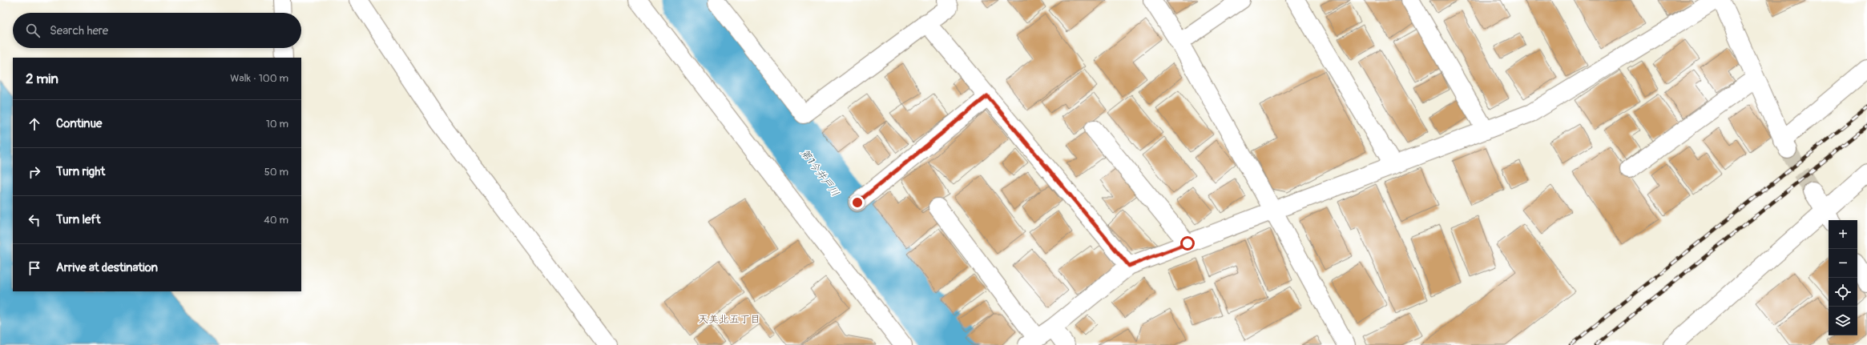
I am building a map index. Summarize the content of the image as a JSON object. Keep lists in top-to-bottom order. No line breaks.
{"districts":["天美北五丁目"],"water":["第1今井戸川"],"page":{"search":"Search here","heading":["2 min","Walk · 100 m"],"list":[["Continue","10 m"],["Turn right","50 m"],["Turn left","40 m"],"Arrive at destination"],"map_buttons":["+","−"]}}
